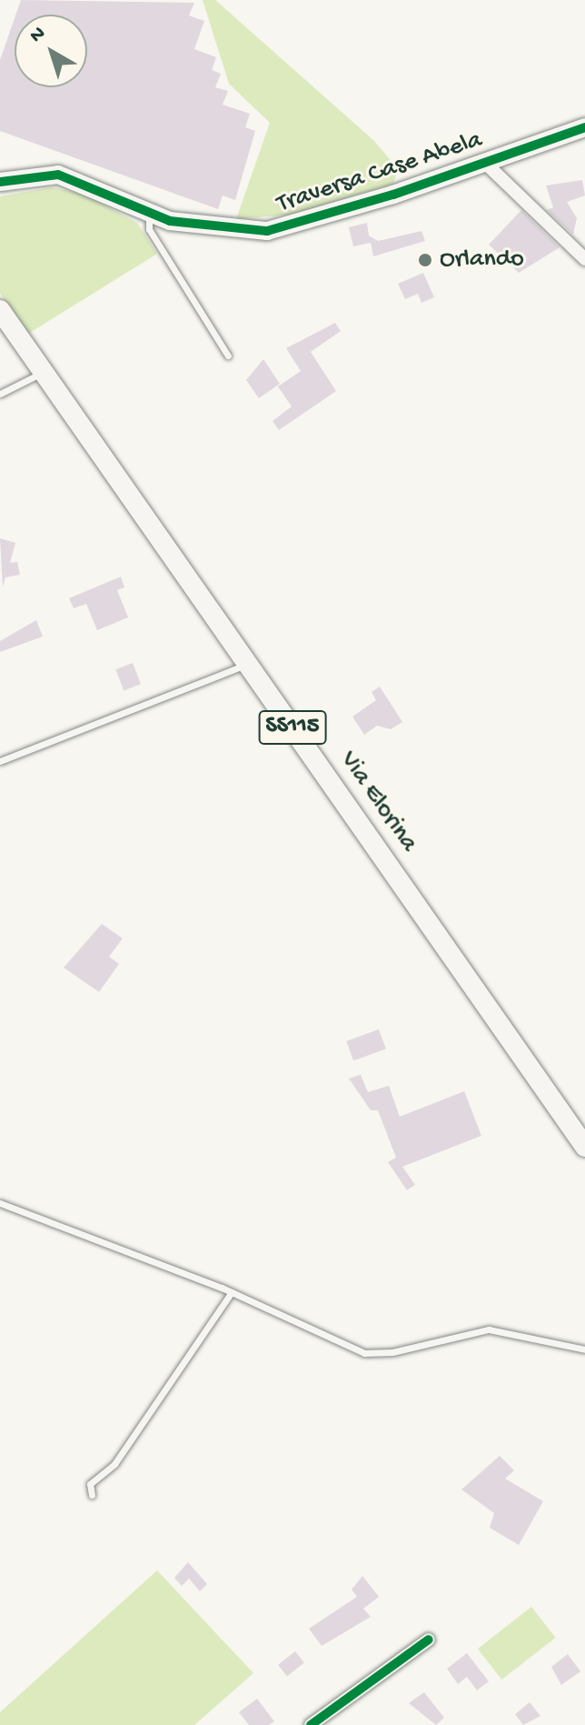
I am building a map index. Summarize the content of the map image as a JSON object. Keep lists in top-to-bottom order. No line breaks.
{"streets":{"main road":["SS115","Via Elorina"],"street":["Traversa Case Abela"]},"places":["Orlando"],"north":"top left"}
